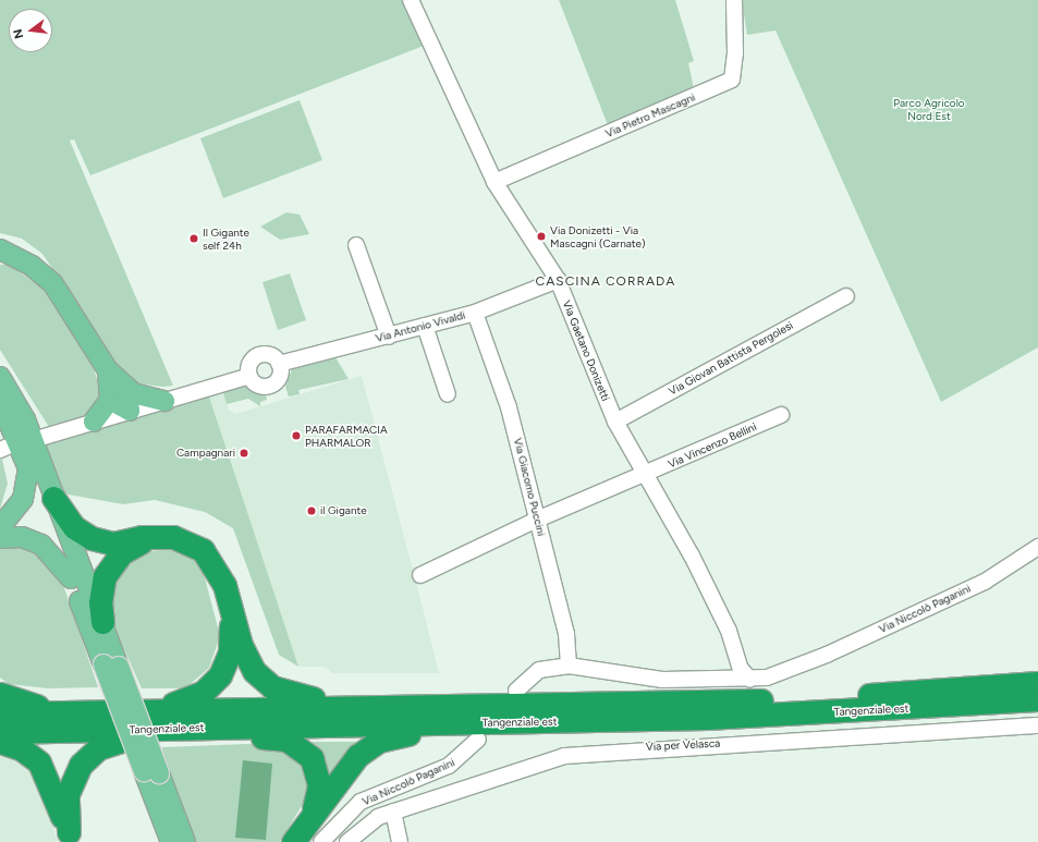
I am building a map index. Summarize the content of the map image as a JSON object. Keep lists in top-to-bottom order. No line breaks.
{"streets":{"highway":["Tangenziale est"],"street":["Via Pietro Mascagni","Via Antonio Vivaldi","Via Gaetano Donizetti","Via Giovan Battista Pergolesi","Via Vincenzo Bellini","Via Giacomo Puccini","Via Niccolò Paganini","Via per Velasca"]},"crossings":[["Via Pietro Mascagni","Via Gaetano Donizetti"],["Via Antonio Vivaldi","Via Gaetano Donizetti"],["Via Antonio Vivaldi","Via Giacomo Puccini"],["Via Gaetano Donizetti","Via Giovan Battista Pergolesi"],["Via Gaetano Donizetti","Via Vincenzo Bellini"],["Via Gaetano Donizetti","Via Niccolò Paganini"],["Via Vincenzo Bellini","Via Giacomo Puccini"],["Via Giacomo Puccini","Via Niccolò Paganini"],["Via Niccolò Paganini","Tangenziale est"]],"districts":["CASCINA CORRADA"],"parks":["Parco Agricolo Nord Est"],"places":["Via Donizetti - Via Mascagni (Carnate)","Il Gigante self 24h","PARAFARMACIA PHARMALOR","Campagnari","il Gigante"],"north":"left"}
